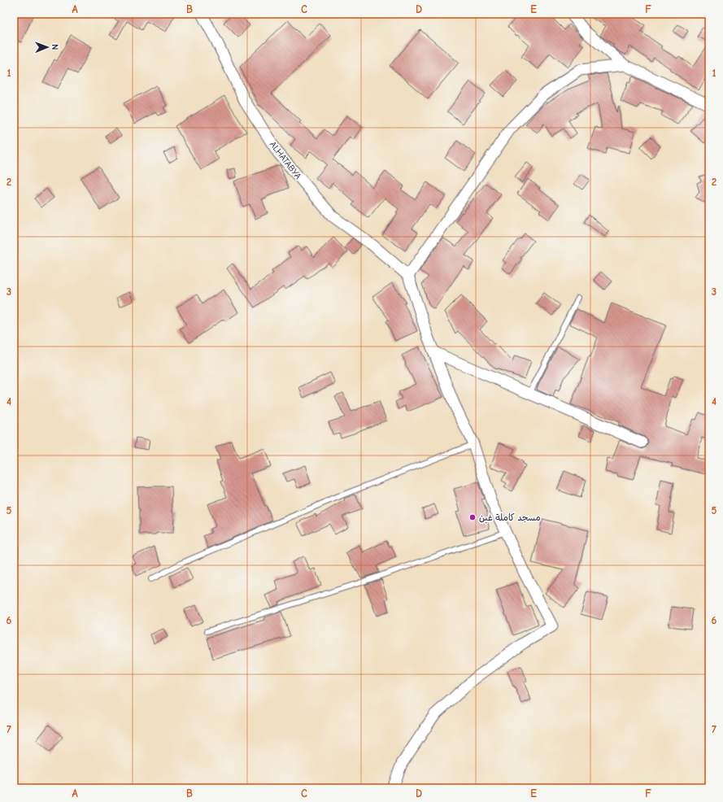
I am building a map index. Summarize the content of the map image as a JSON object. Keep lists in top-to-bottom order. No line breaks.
{"streets":{"street":["ALHATABYA"]},"places":["مسجد كاملة غبن"],"north":"right","grid":{"columns":["A","B","C","D","E","F"],"rows":["1","2","3","4","5","6","7"]}}
